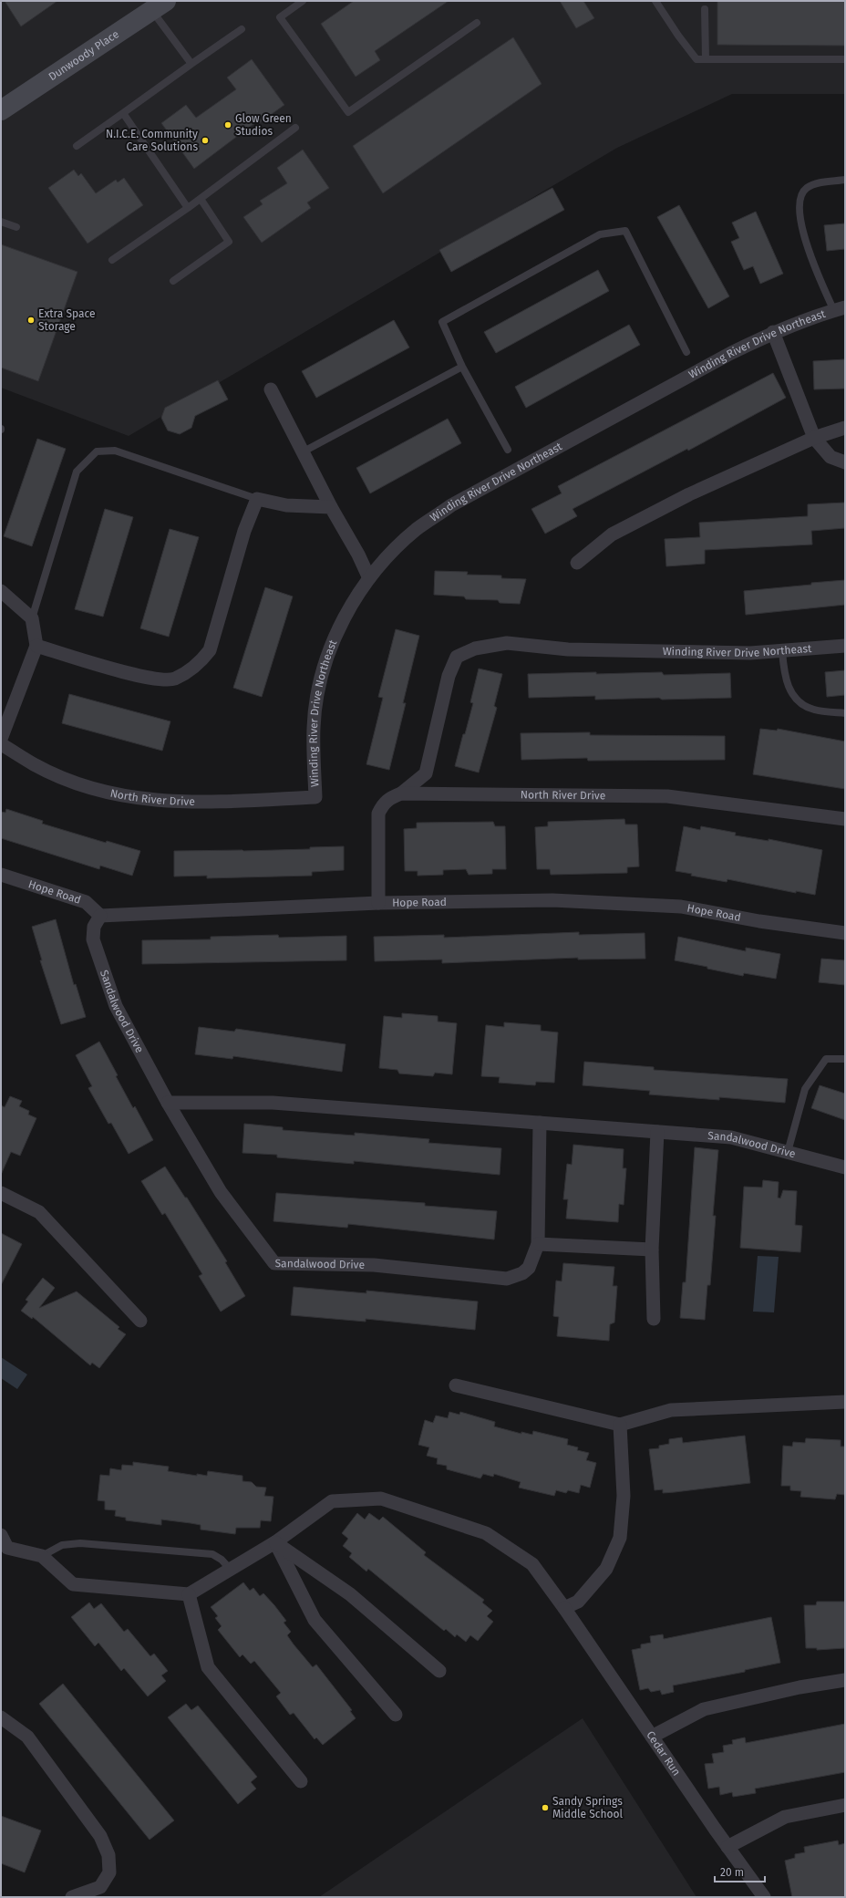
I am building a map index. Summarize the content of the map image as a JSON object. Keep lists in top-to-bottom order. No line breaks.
{"streets":{"street":["Dunwoody Place","Winding River Drive Northeast","North River Drive","Hope Road","Sandalwood Drive","Cedar Run"]},"crossings":[["Winding River Drive Northeast","North River Drive"],["North River Drive","Hope Road"],["Hope Road","Sandalwood Drive"]],"places":["Glow Green Studios","N.I.C.E. Community Care Solutions","Extra Space Storage","Sandy Springs Middle School"],"scale_bar":"20 m"}
